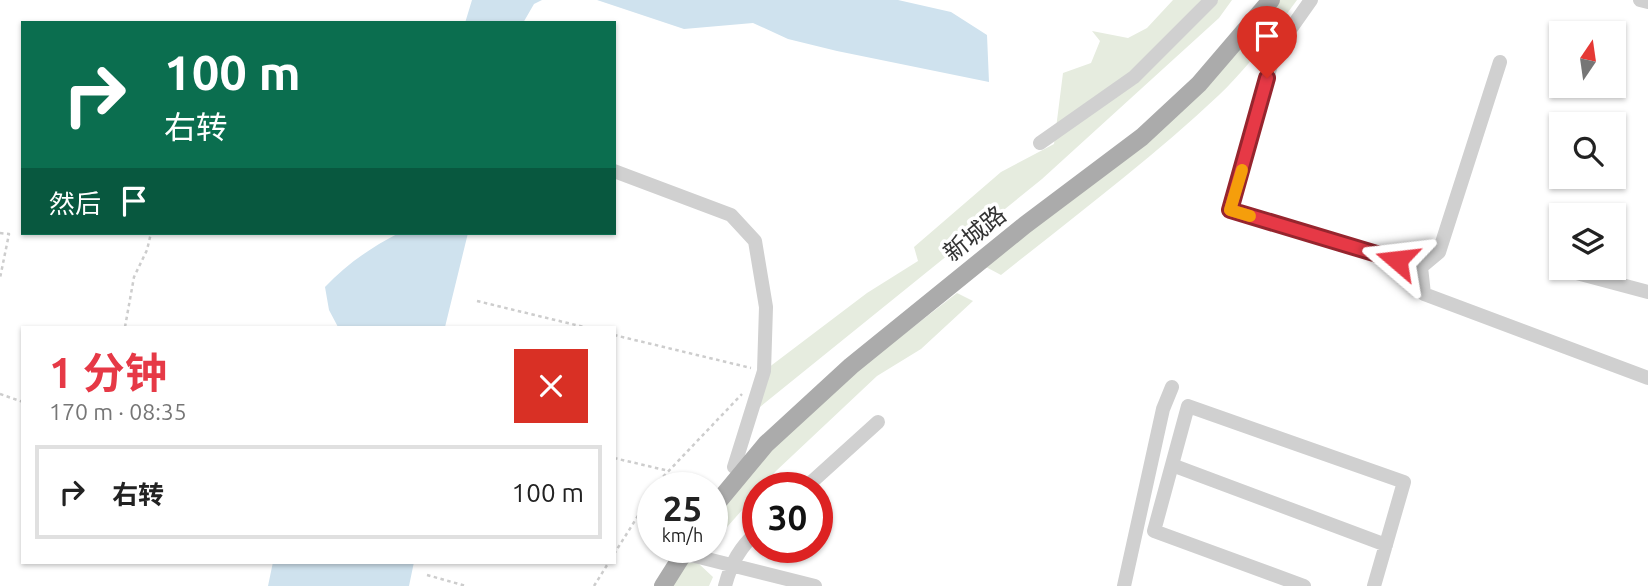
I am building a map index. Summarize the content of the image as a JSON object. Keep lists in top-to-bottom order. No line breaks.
{"streets":{"main road":["新城路"]},"north":"top","page":{"turn":["100 m","右转"],"then":"然后","heading":["1 分钟","170 m · 08:35"],"list":[{"name":"右转","value":"100 m"}],"speed":"25 km/h","limit":"30"}}
